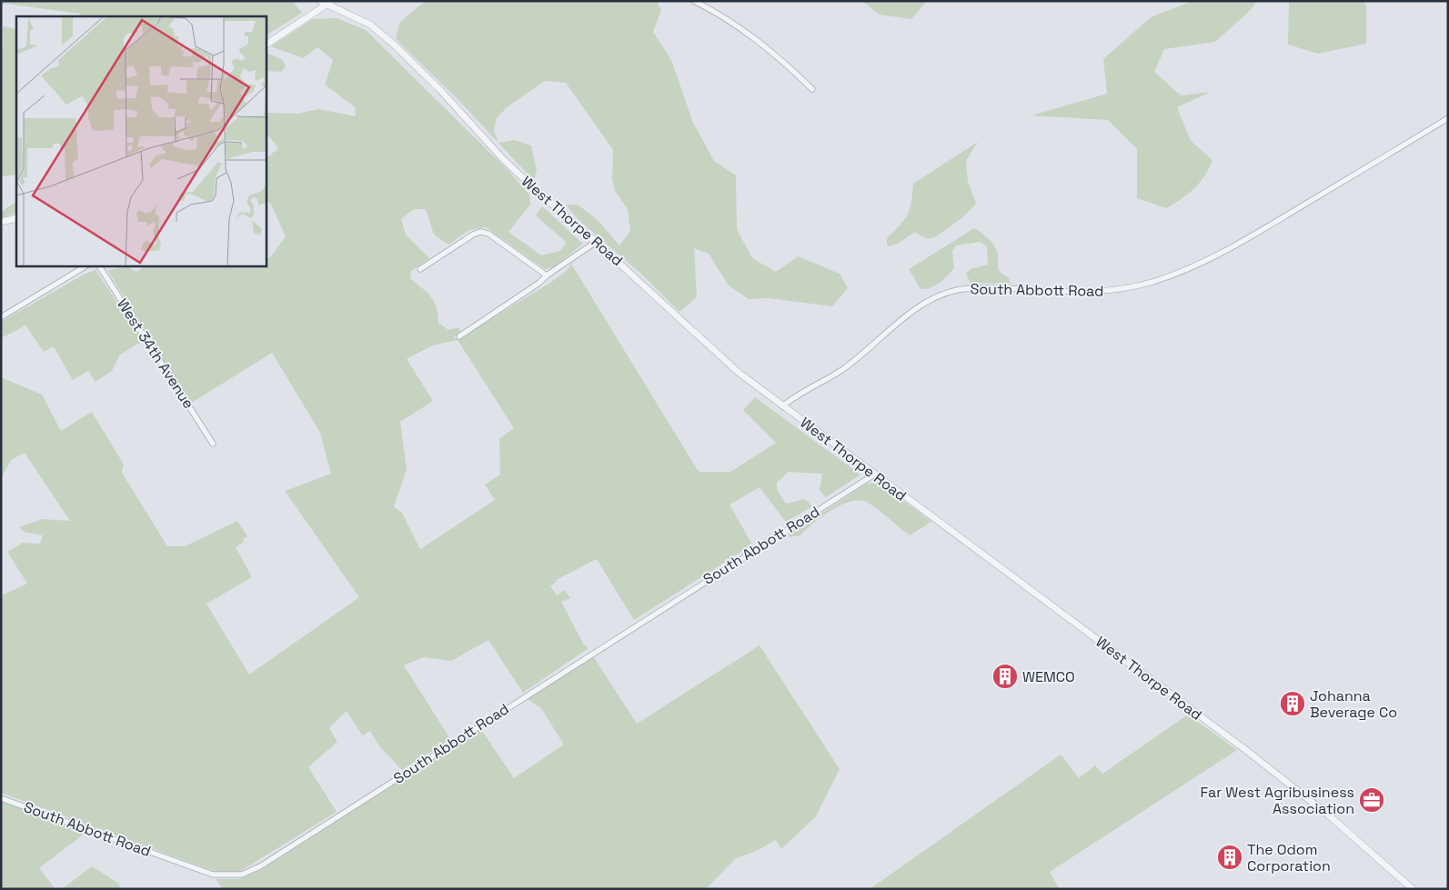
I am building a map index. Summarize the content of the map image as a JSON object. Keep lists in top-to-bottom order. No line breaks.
{"streets":{"street":["West Thorpe Road","South Abbott Road","West 34th Avenue"]},"crossings":[["West Thorpe Road","South Abbott Road"]],"places":{"building":["WEMCO","Johanna Beverage Co","The Odom Corporation"],"office":["Far West Agribusiness Association"]}}
